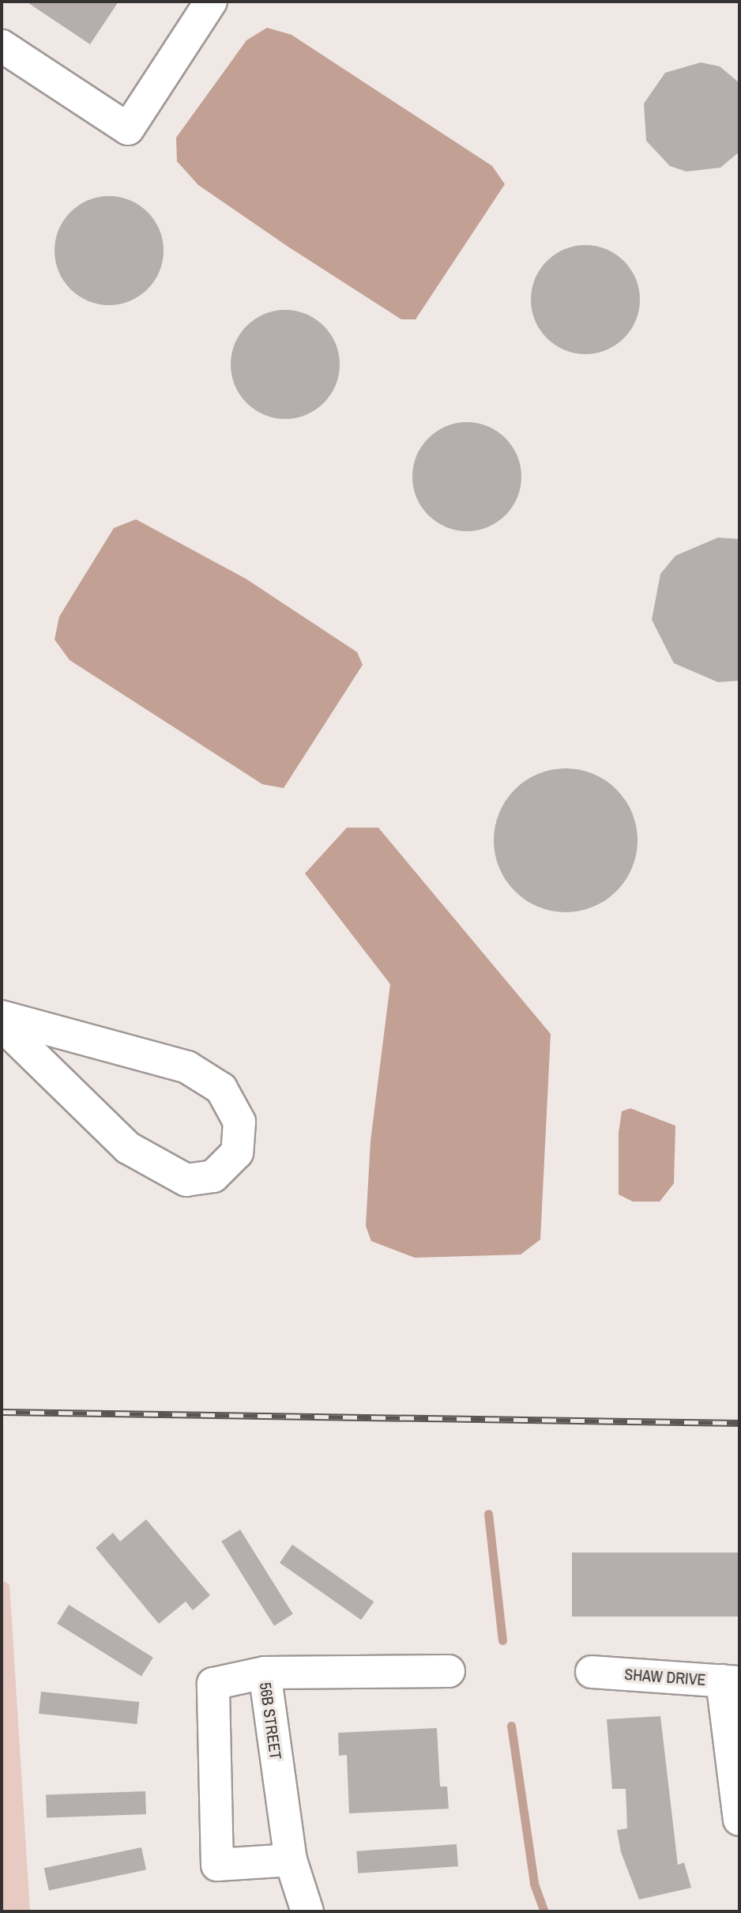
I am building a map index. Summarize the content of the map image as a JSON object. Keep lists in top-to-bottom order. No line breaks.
{"streets":{"street":["SHAW DRIVE","56B STREET"]}}
